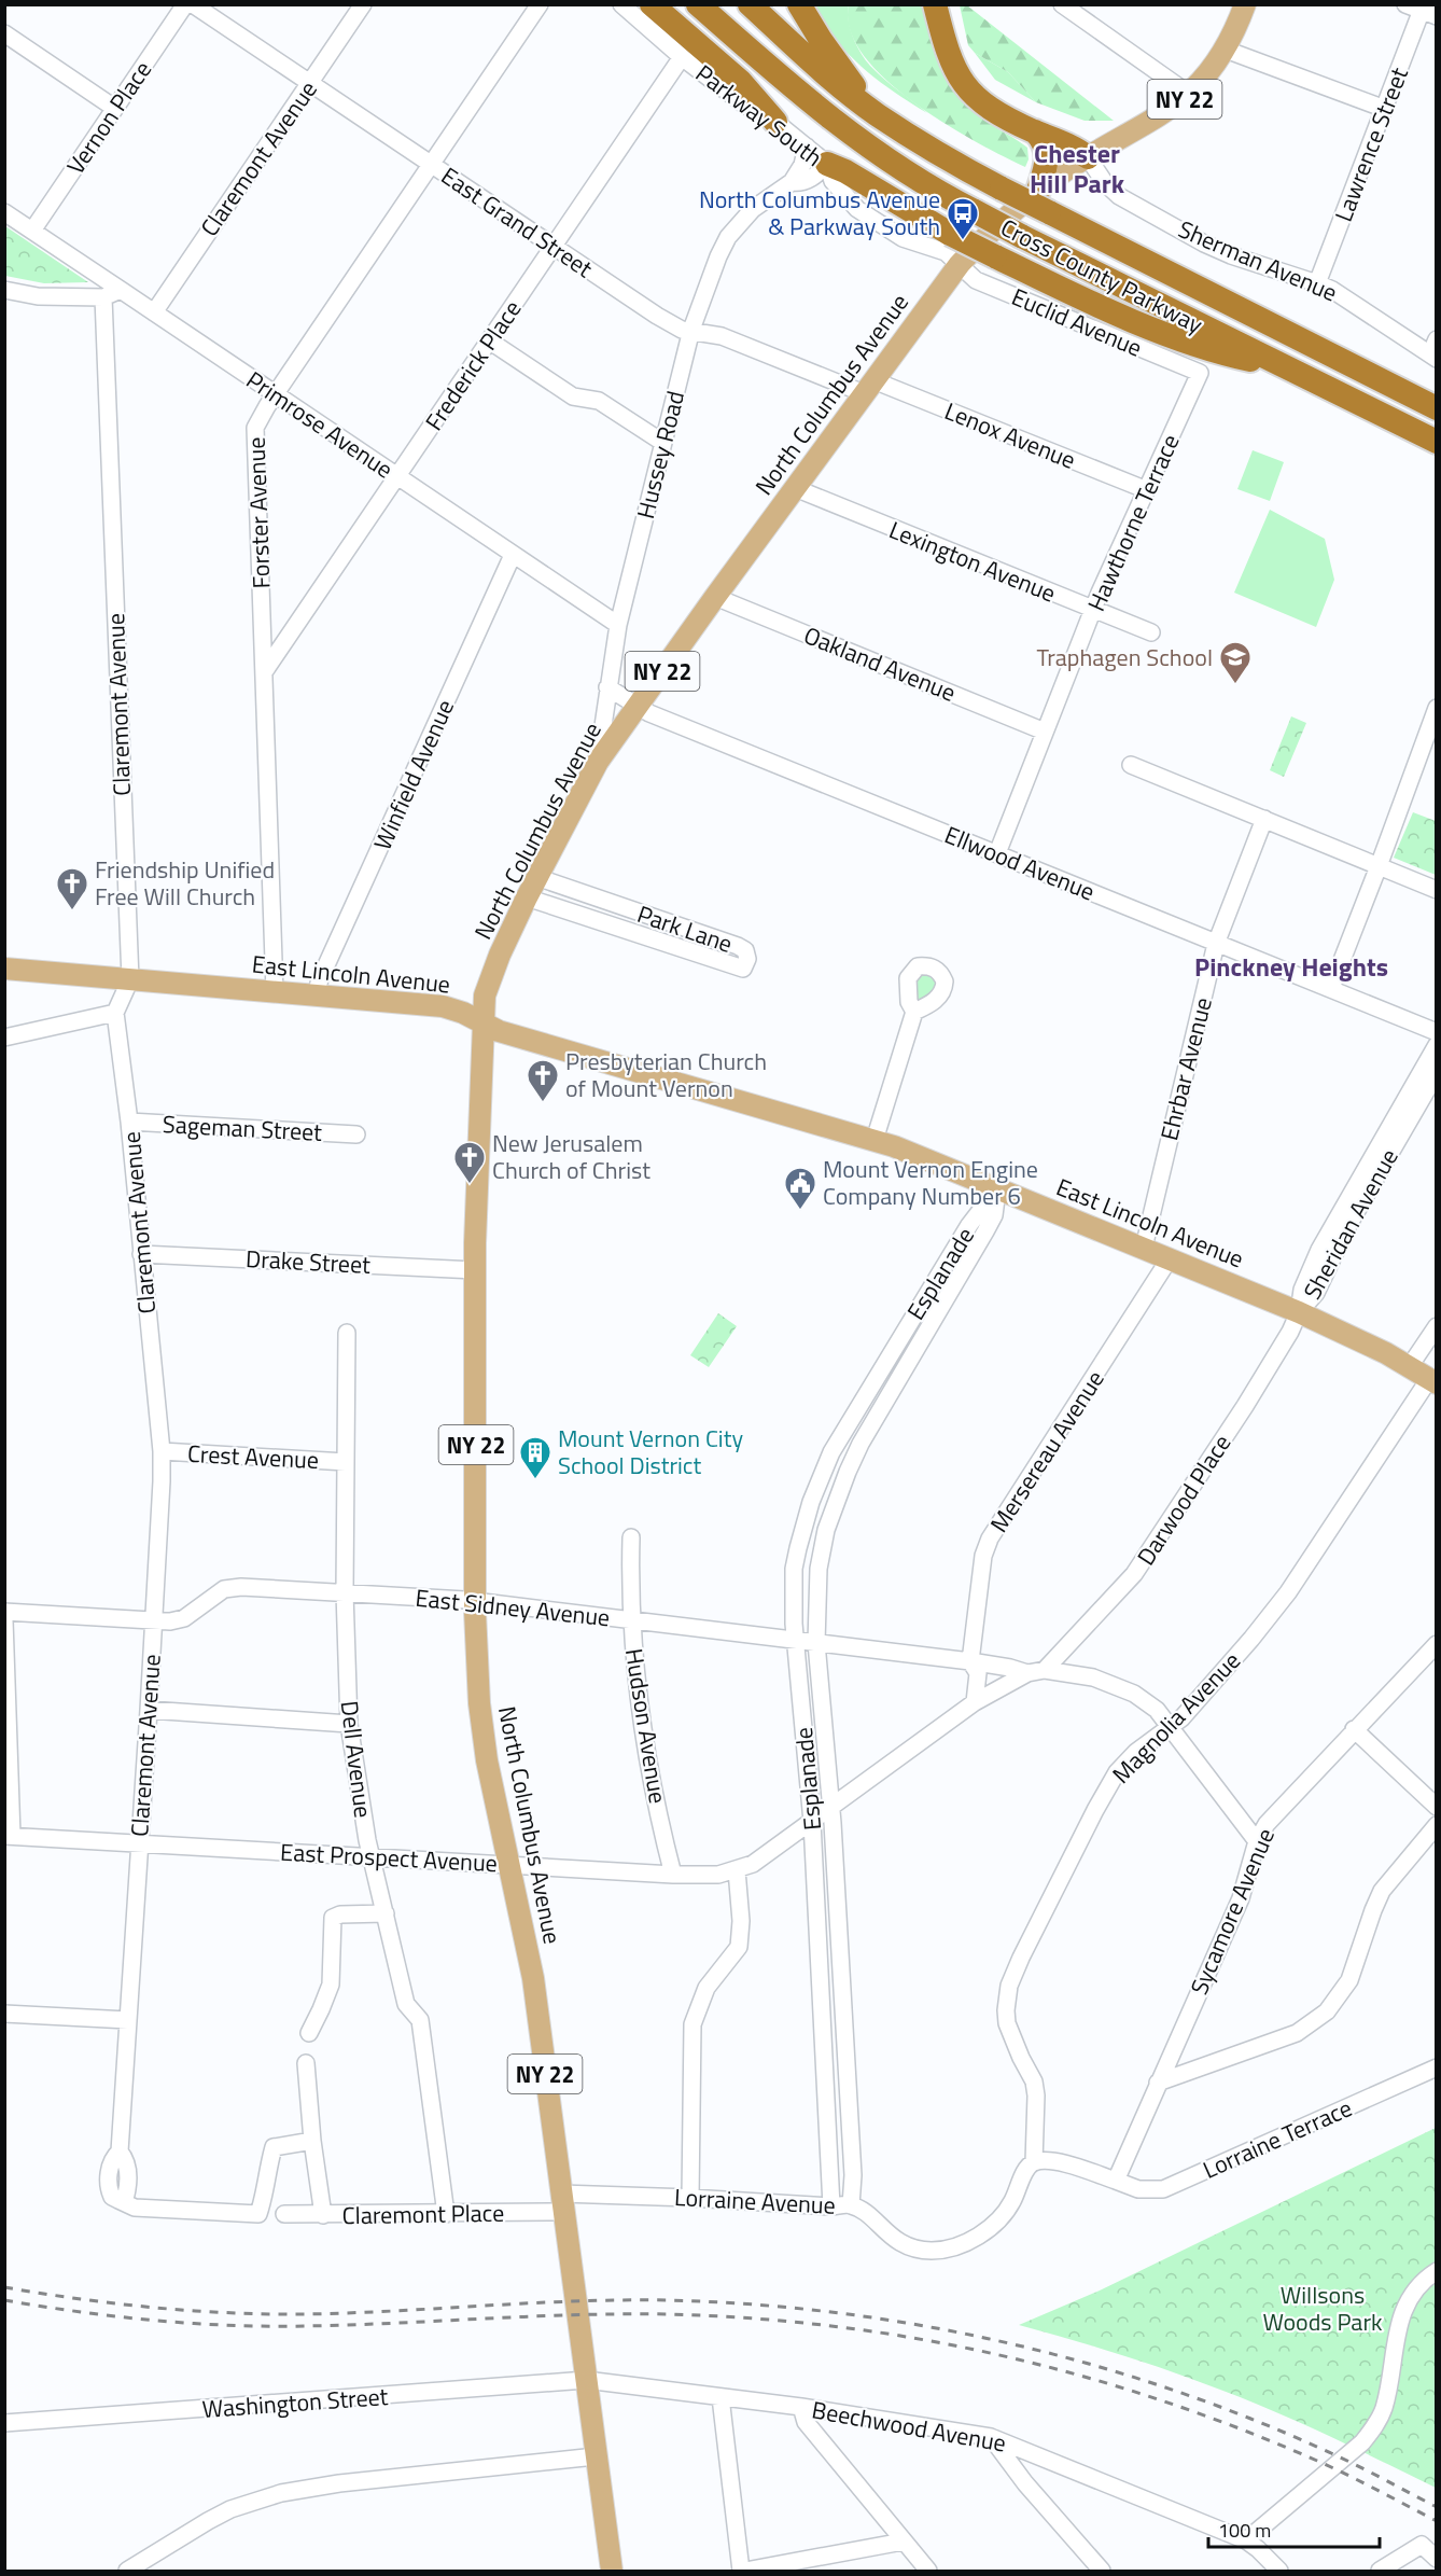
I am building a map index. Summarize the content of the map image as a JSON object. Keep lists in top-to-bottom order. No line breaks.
{"streets":{"highway":["Cross County Parkway"],"main road":["NY 22","North Columbus Avenue","East Lincoln Avenue"],"street":["Parkway South","Vernon Place","Lawrence Street","Claremont Avenue","East Grand Street","Sherman Avenue","Euclid Avenue","Frederick Place","Primrose Avenue","Lenox Avenue","Hussey Road","Forster Avenue","Hawthorne Terrace","Lexington Avenue","Oakland Avenue","Winfield Avenue","Ellwood Avenue","Park Lane","Ehrbar Avenue","Sageman Street","Sheridan Avenue","Drake Street","Esplanade","Mersereau Avenue","Crest Avenue","Darwood Place","East Sidney Avenue","Magnolia Avenue","Hudson Avenue","Dell Avenue","East Prospect Avenue","Sycamore Avenue","Lorraine Terrace","Lorraine Avenue","Claremont Place","Washington Street","Beechwood Avenue"]},"crossings":[["NY 22","North Columbus Avenue"],["NY 22","Washington Street"],["NY 22","Beechwood Avenue"],["Parkway South","Euclid Avenue"],["Parkway South","Frederick Place"],["Parkway South","North Columbus Avenue"],["Parkway South","Hussey Road"],["Vernon Place","Primrose Avenue"],["Lawrence Street","Sherman Avenue"],["Claremont Avenue","East Grand Street"],["Claremont Avenue","Primrose Avenue"],["Claremont Avenue","East Lincoln Avenue"],["Claremont Avenue","Sageman Street"],["Claremont Avenue","Drake Street"],["Claremont Avenue","Crest Avenue"],["Claremont Avenue","East Sidney Avenue"],["Claremont Avenue","East Prospect Avenue"],["East Grand Street","Frederick Place"],["East Grand Street","North Columbus Avenue"],["East Grand Street","Lenox Avenue"],["East Grand Street","Hussey Road"],["East Grand Street","Forster Avenue"],["Sherman Avenue","North Columbus Avenue"],["Cross County Parkway","North Columbus Avenue"],["Euclid Avenue","North Columbus Avenue"],["Euclid Avenue","Hawthorne Terrace"],["Frederick Place","Primrose Avenue"],["Frederick Place","Forster Avenue"],["North Columbus Avenue","Lenox Avenue"],["North Columbus Avenue","Hussey Road"],["North Columbus Avenue","Lexington Avenue"],["North Columbus Avenue","Oakland Avenue"],["North Columbus Avenue","Ellwood Avenue"],["North Columbus Avenue","Park Lane"],["North Columbus Avenue","East Lincoln Avenue"],["North Columbus Avenue","Drake Street"],["North Columbus Avenue","East Sidney Avenue"],["North Columbus Avenue","East Prospect Avenue"],["North Columbus Avenue","Lorraine Avenue"],["North Columbus Avenue","Claremont Place"],["North Columbus Avenue","Washington Street"],["North Columbus Avenue","Beechwood Avenue"],["Primrose Avenue","Hussey Road"],["Primrose Avenue","Forster Avenue"],["Primrose Avenue","Winfield Avenue"],["Lenox Avenue","Hawthorne Terrace"],["Hussey Road","Ellwood Avenue"],["Forster Avenue","East Lincoln Avenue"],["Hawthorne Terrace","Lexington Avenue"],["Hawthorne Terrace","Oakland Avenue"],["Hawthorne Terrace","Ellwood Avenue"],["Winfield Avenue","East Lincoln Avenue"],["Ellwood Avenue","Ehrbar Avenue"],["East Lincoln Avenue","Ehrbar Avenue"],["East Lincoln Avenue","Sheridan Avenue"],["East Lincoln Avenue","Esplanade"],["East Lincoln Avenue","Mersereau Avenue"],["East Lincoln Avenue","Darwood Place"],["East Lincoln Avenue","Magnolia Avenue"],["Sheridan Avenue","Darwood Place"],["Esplanade","East Sidney Avenue"],["Esplanade","East Prospect Avenue"],["Esplanade","Lorraine Avenue"],["Mersereau Avenue","East Sidney Avenue"],["Mersereau Avenue","East Prospect Avenue"],["Crest Avenue","Dell Avenue"],["Darwood Place","East Prospect Avenue"],["East Sidney Avenue","Hudson Avenue"],["East Sidney Avenue","Dell Avenue"],["East Sidney Avenue","East Prospect Avenue"],["Magnolia Avenue","East Prospect Avenue"],["Magnolia Avenue","Lorraine Avenue"],["Hudson Avenue","East Prospect Avenue"],["Dell Avenue","East Prospect Avenue"],["Dell Avenue","Claremont Place"],["East Prospect Avenue","Sycamore Avenue"],["Lorraine Avenue","Claremont Place"],["Washington Street","Beechwood Avenue"]],"districts":["Chester Hill Park","Pinckney Heights"],"parks":["Willsons Woods Park"],"places":{"bus stop":["North Columbus Avenue & Parkway South"],"school or university":["Traphagen School"],"church":["Friendship Unified Free Will Church","Presbyterian Church of Mount Vernon","New Jerusalem Church of Christ"],"public building":["Mount Vernon Engine Company Number 6"],"building":["Mount Vernon City School District"]},"scale_bar":"100 m"}
